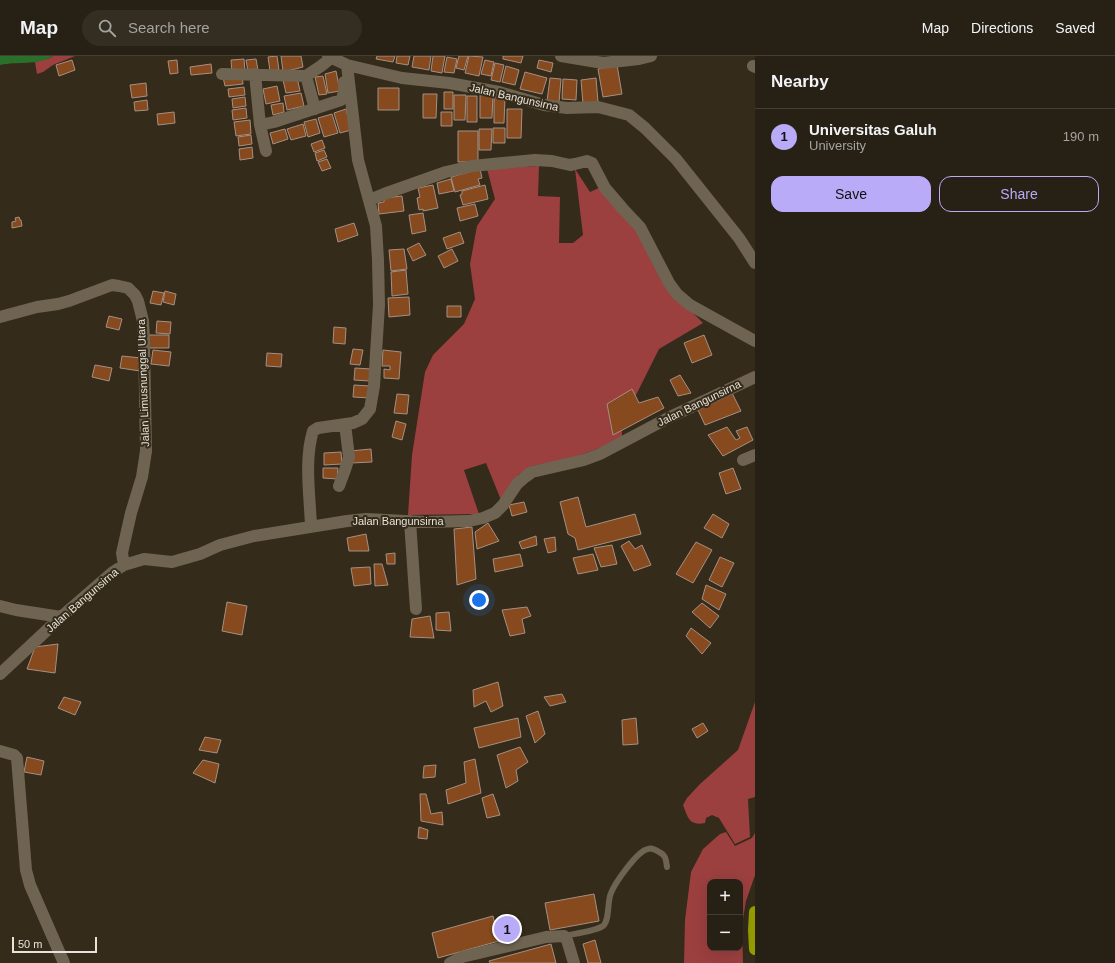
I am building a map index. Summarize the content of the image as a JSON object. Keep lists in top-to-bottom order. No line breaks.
{"streets":{"street":["Jalan Bangunsirna","Jalan Limusnunggal Utara"]},"crossings":[["Jalan Bangunsirna","Jalan Limusnunggal Utara"]],"scale_bar":"50 m","page":{"header":"Map","search":"Search here","nav":["Map","Directions","Saved"],"heading":"Nearby","list":[{"mark":"1","name":"Universitas Galuh","note":"University","value":"190 m"}],"buttons":["Save","Share"],"map_buttons":["+","−"],"pins":"1","scale":"50 m"}}
